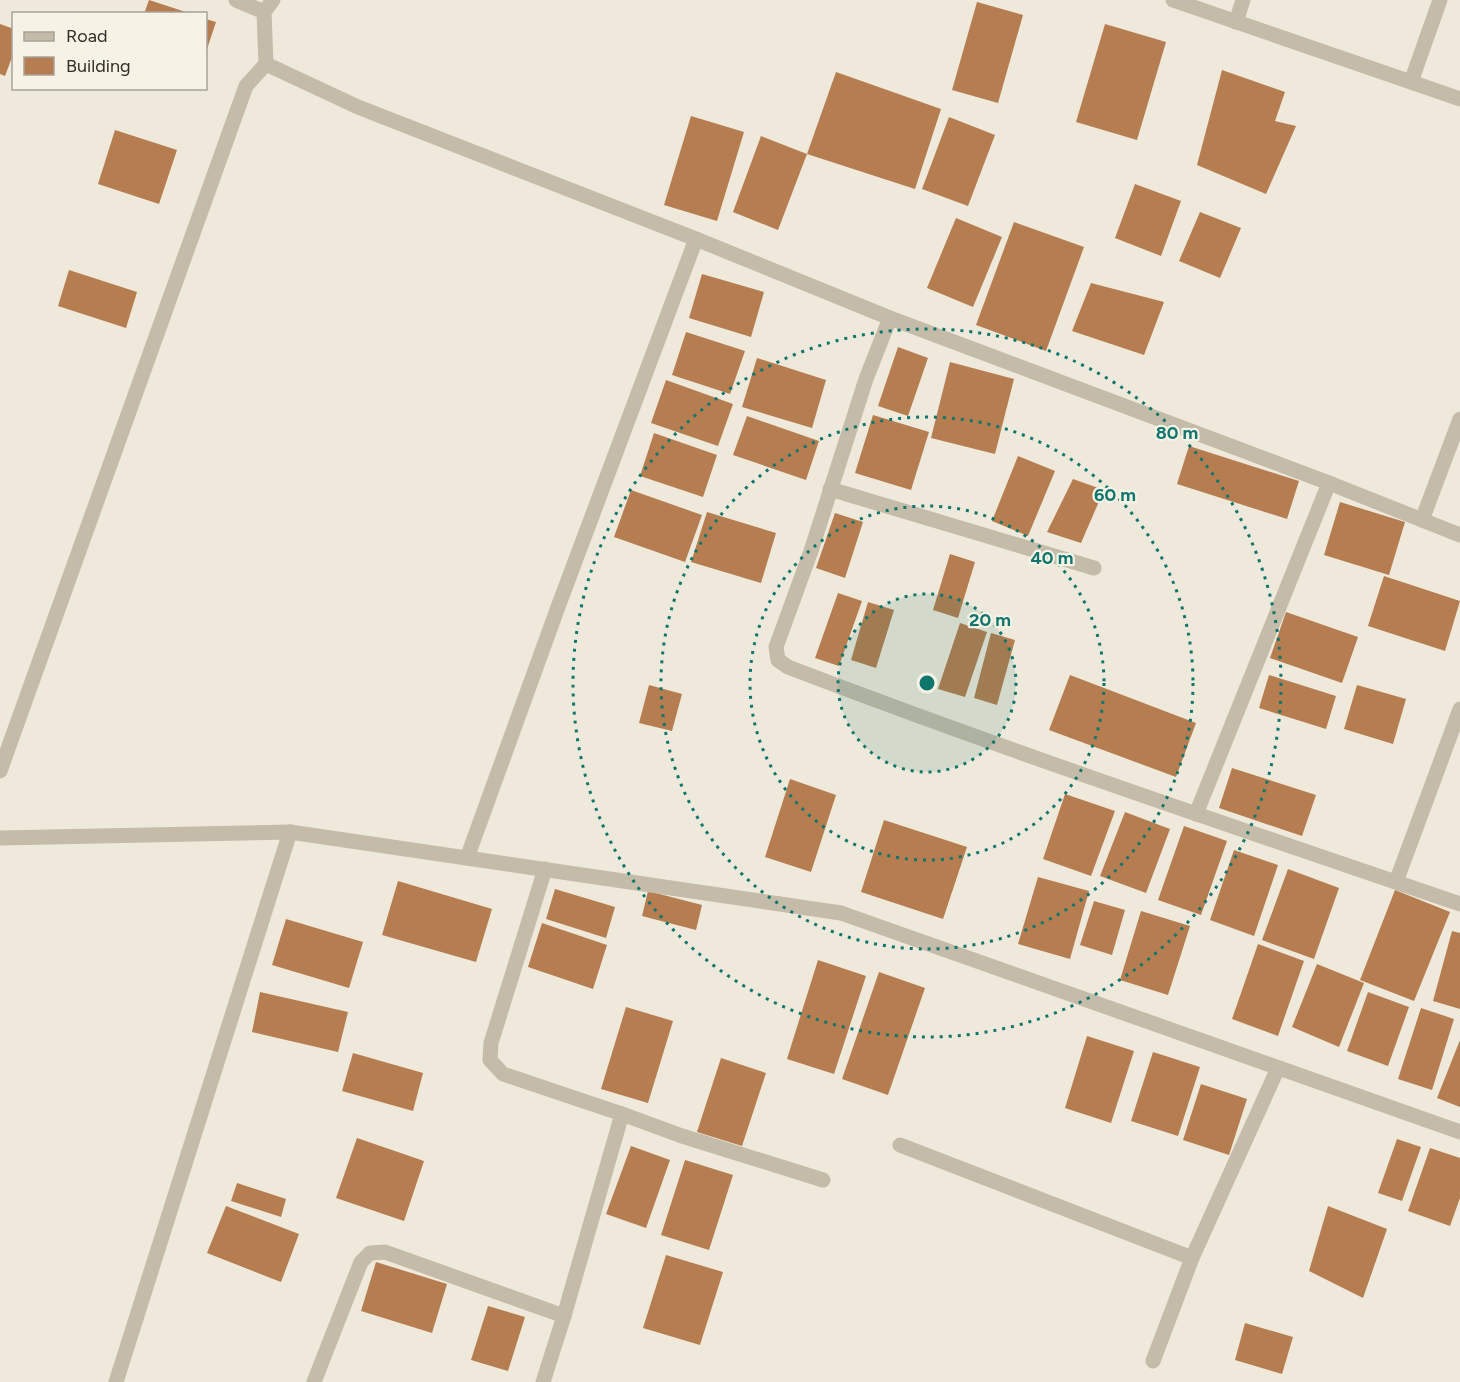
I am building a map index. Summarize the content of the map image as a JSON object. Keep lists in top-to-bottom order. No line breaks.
{"legend":["Road","Building"],"rings":["80 m","60 m","40 m","20 m"]}
